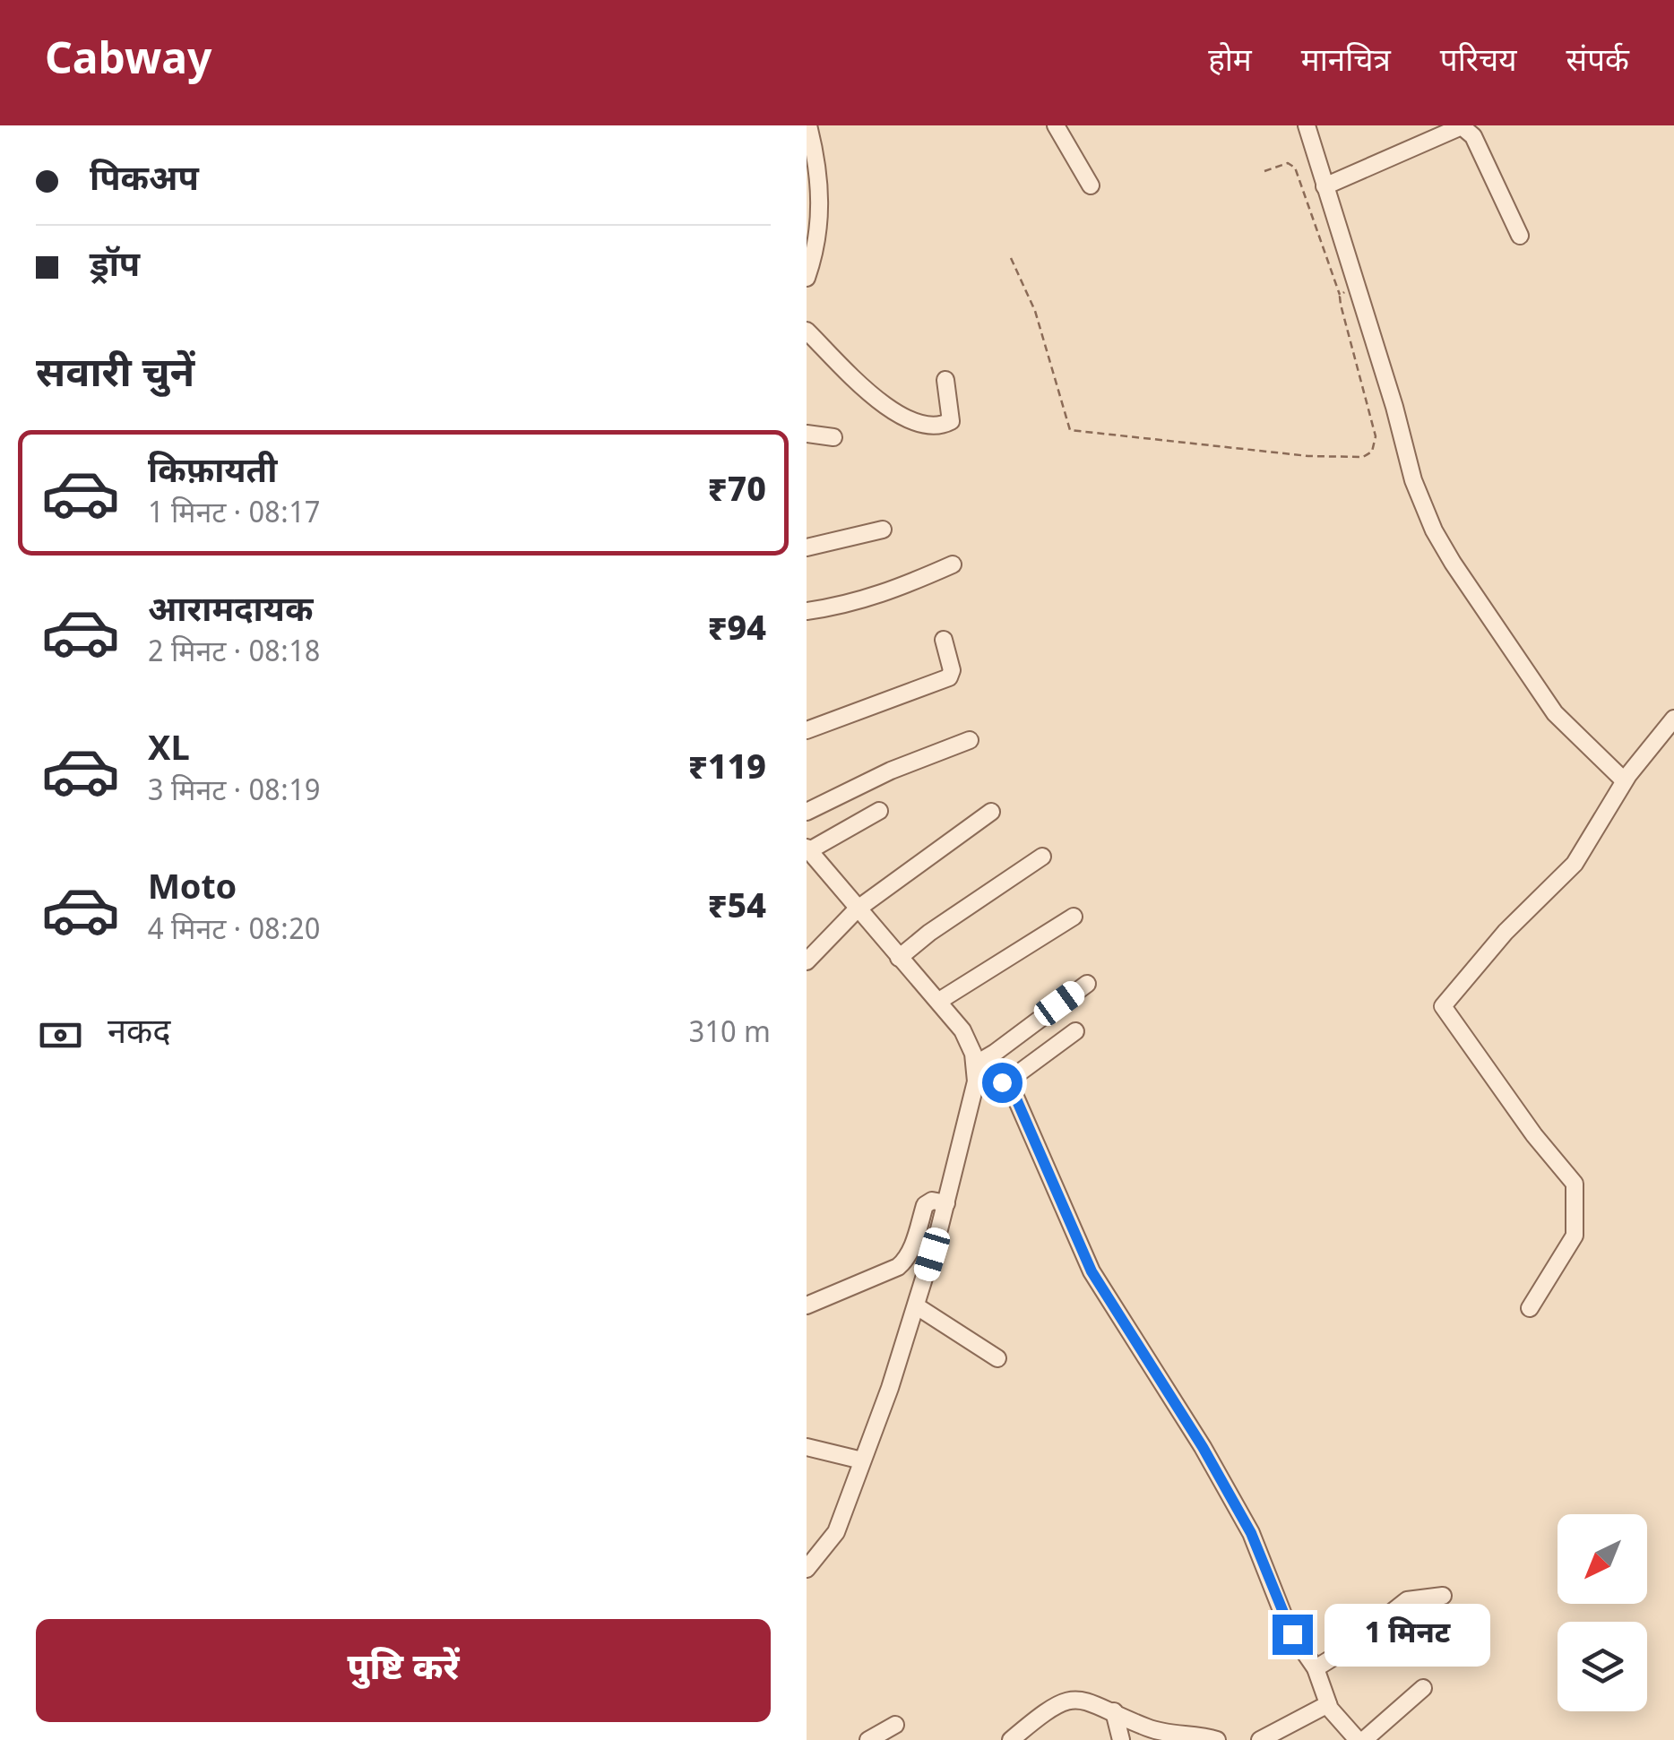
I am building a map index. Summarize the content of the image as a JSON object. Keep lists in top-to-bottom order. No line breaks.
{"north":"bottom left","page":{"header":"Cabway","nav":["होम","मानचित्र","परिचय","संपर्क"],"banner":["पिकअप","ड्रॉप"],"heading":"सवारी चुनें","list":[{"name":"किफ़ायती","note":"1 मिनट · 08:17","value":"₹70"},{"name":"आरामदायक","note":"2 मिनट · 08:18","value":"₹94"},{"name":"XL","note":"3 मिनट · 08:19","value":"₹119"},{"name":"Moto","note":"4 मिनट · 08:20","value":"₹54"}],"pay":["नकद","310 m"],"buttons":"पुष्टि करें","bubble":"1 मिनट"}}
